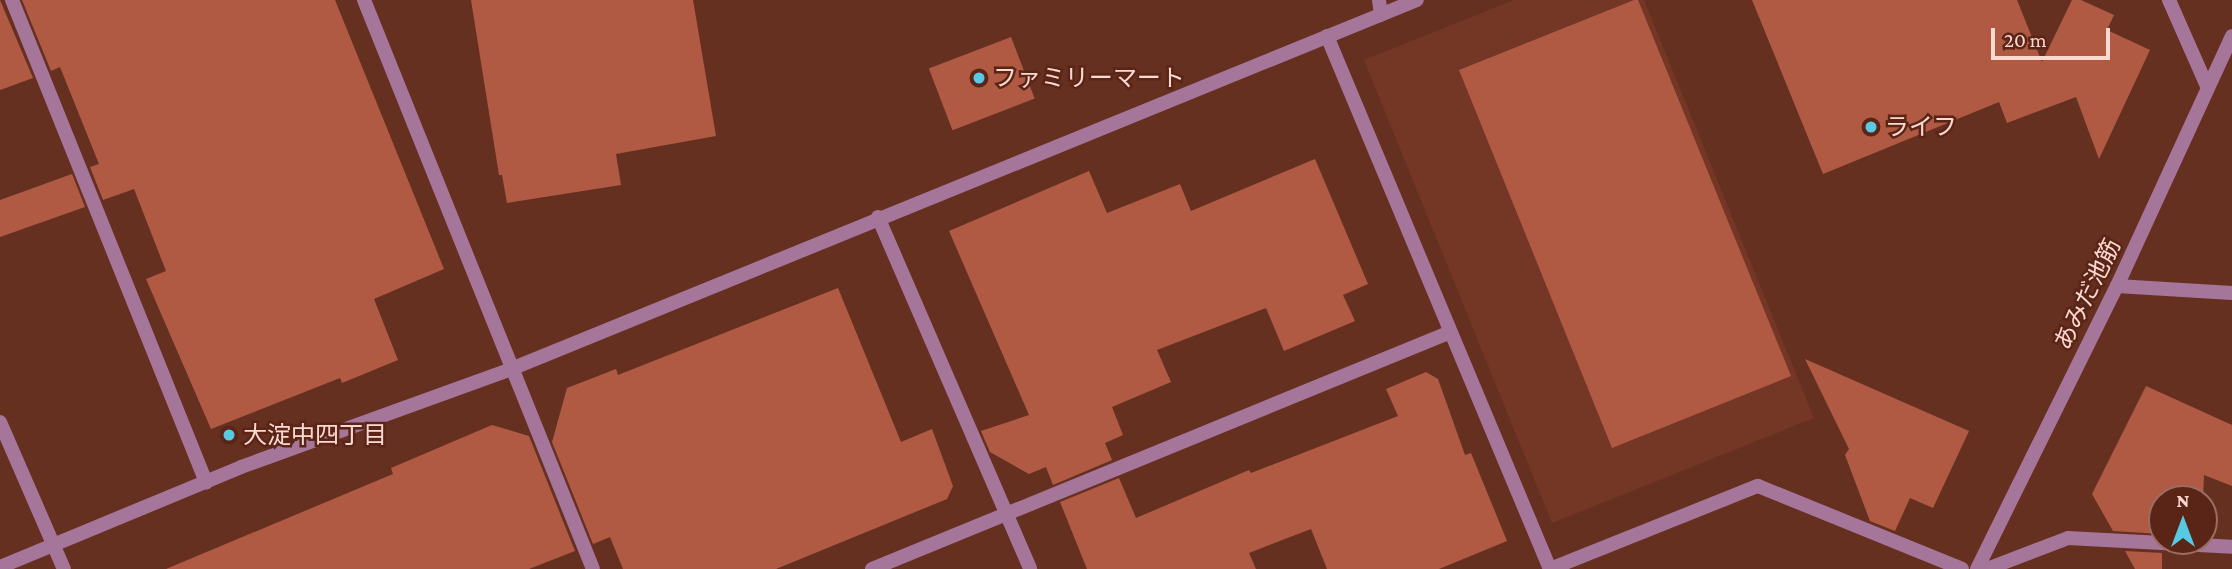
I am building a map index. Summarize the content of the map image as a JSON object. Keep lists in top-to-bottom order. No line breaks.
{"streets":{"street":["あみだ池筋"]},"places":["ファミリーマート","ライフ","大淀中四丁目"],"scale_bar":"20 m","north":"top"}
